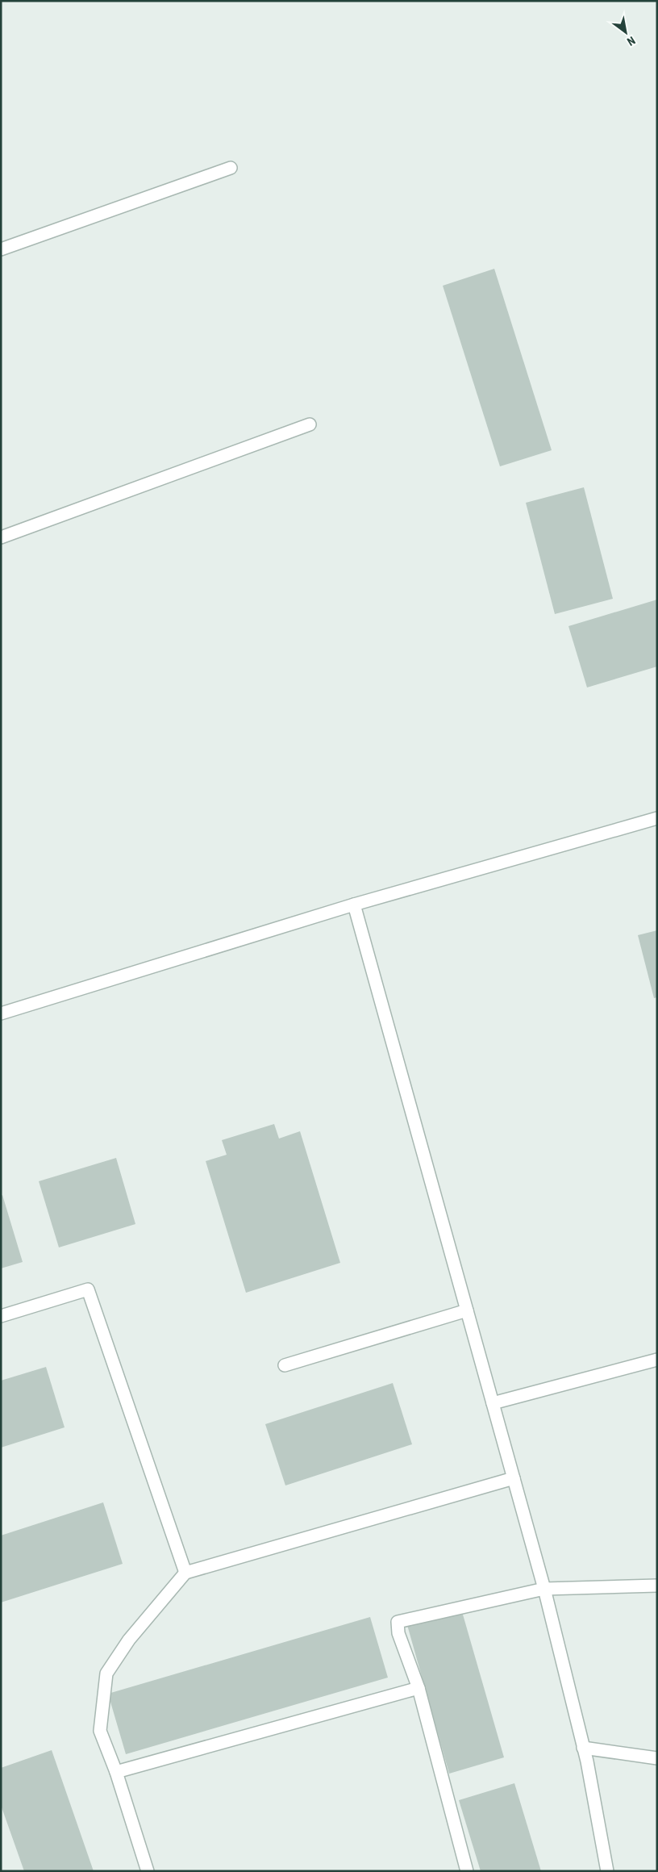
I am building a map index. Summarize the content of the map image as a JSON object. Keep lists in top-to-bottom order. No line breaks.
{"north":"bottom right"}
